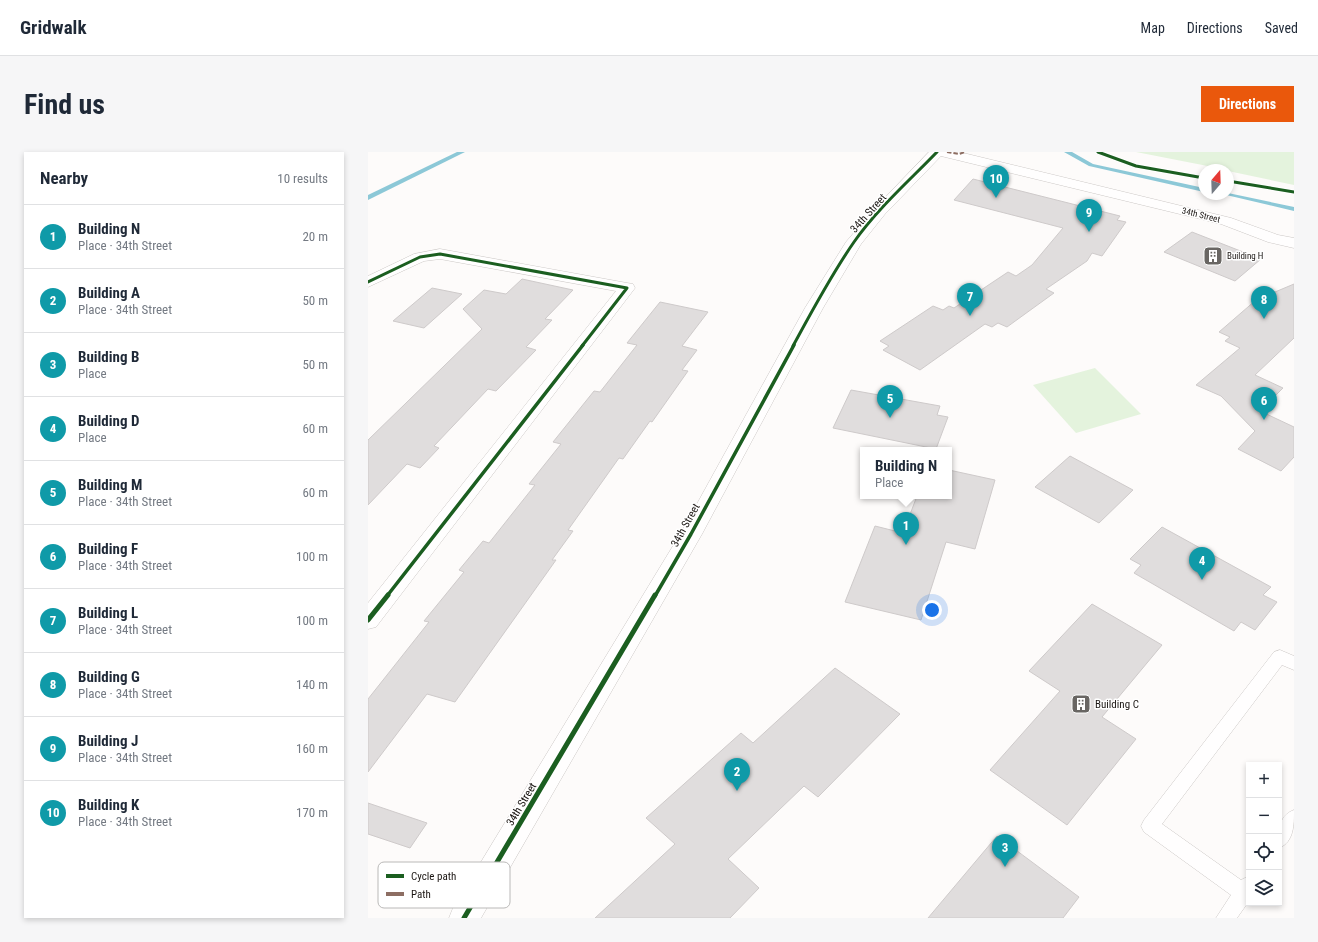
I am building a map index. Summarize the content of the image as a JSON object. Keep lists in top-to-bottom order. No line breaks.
{"streets":{"street":["34th Street"]},"places":{"building":["Building H","Building C"]},"legend":["Cycle path","Path"],"north":"top","page":{"header":"Gridwalk","nav":["Map","Directions","Saved"],"buttons":"Directions","title":"Find us","heading":["Nearby","10 results"],"pins":["10","9","7","8","5","6","1","4","2","3"],"list":[{"mark":"1","name":"Building N","note":"Place · 34th Street","value":"20 m"},{"mark":"2","name":"Building A","note":"Place · 34th Street","value":"50 m"},{"mark":"3","name":"Building B","note":"Place","value":"50 m"},{"mark":"4","name":"Building D","note":"Place","value":"60 m"},{"mark":"5","name":"Building M","note":"Place · 34th Street","value":"60 m"},{"mark":"6","name":"Building F","note":"Place · 34th Street","value":"100 m"},{"mark":"7","name":"Building L","note":"Place · 34th Street","value":"100 m"},{"mark":"8","name":"Building G","note":"Place · 34th Street","value":"140 m"},{"mark":"9","name":"Building J","note":"Place · 34th Street","value":"160 m"},{"mark":"10","name":"Building K","note":"Place · 34th Street","value":"170 m"}],"popup":["Building N","Place"],"map_buttons":["+","−"]}}
